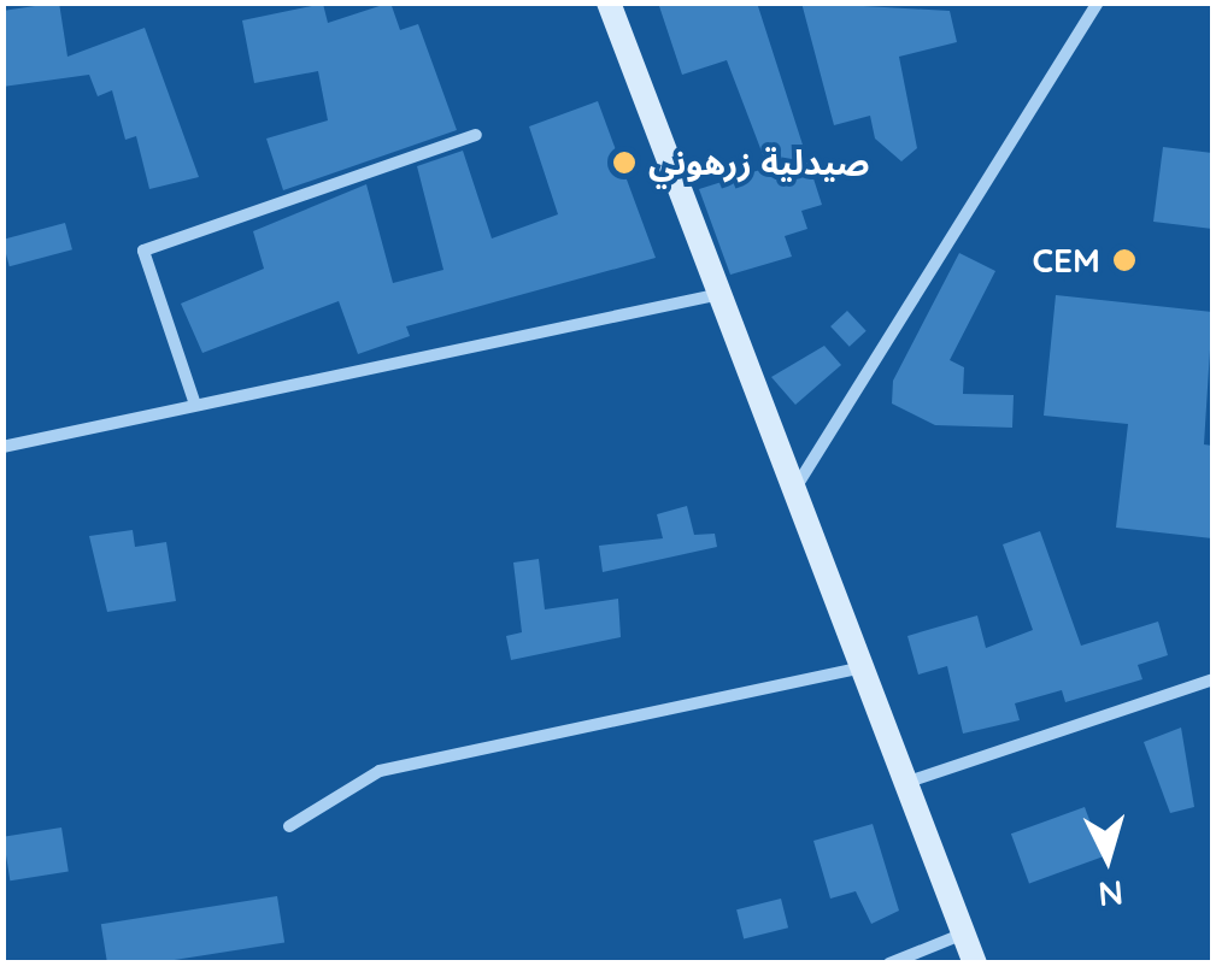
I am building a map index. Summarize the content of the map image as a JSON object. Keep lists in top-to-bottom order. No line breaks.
{"places":["صيدلية زرهوني","CEM"],"north":"bottom"}
